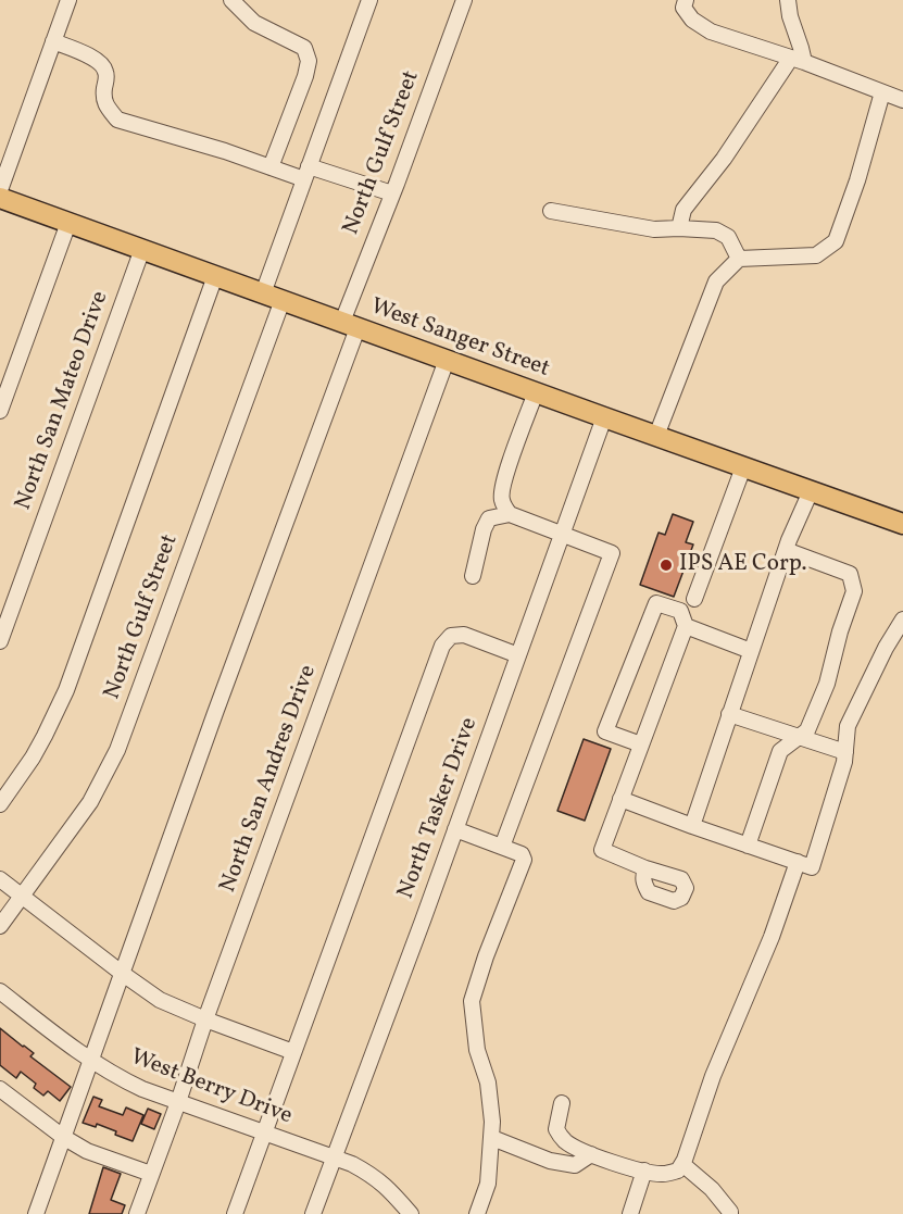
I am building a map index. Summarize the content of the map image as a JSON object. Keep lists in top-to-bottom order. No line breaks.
{"streets":{"main road":["West Sanger Street"],"street":["North Gulf Street","North San Mateo Drive","North San Andres Drive","North Tasker Drive","West Berry Drive"]},"crossings":[["North Gulf Street","West Sanger Street"],["North Gulf Street","West Berry Drive"],["West Sanger Street","North San Mateo Drive"],["West Sanger Street","North San Andres Drive"],["West Sanger Street","North Tasker Drive"],["North San Andres Drive","West Berry Drive"],["North Tasker Drive","West Berry Drive"]],"places":["IPS AE Corp."]}
